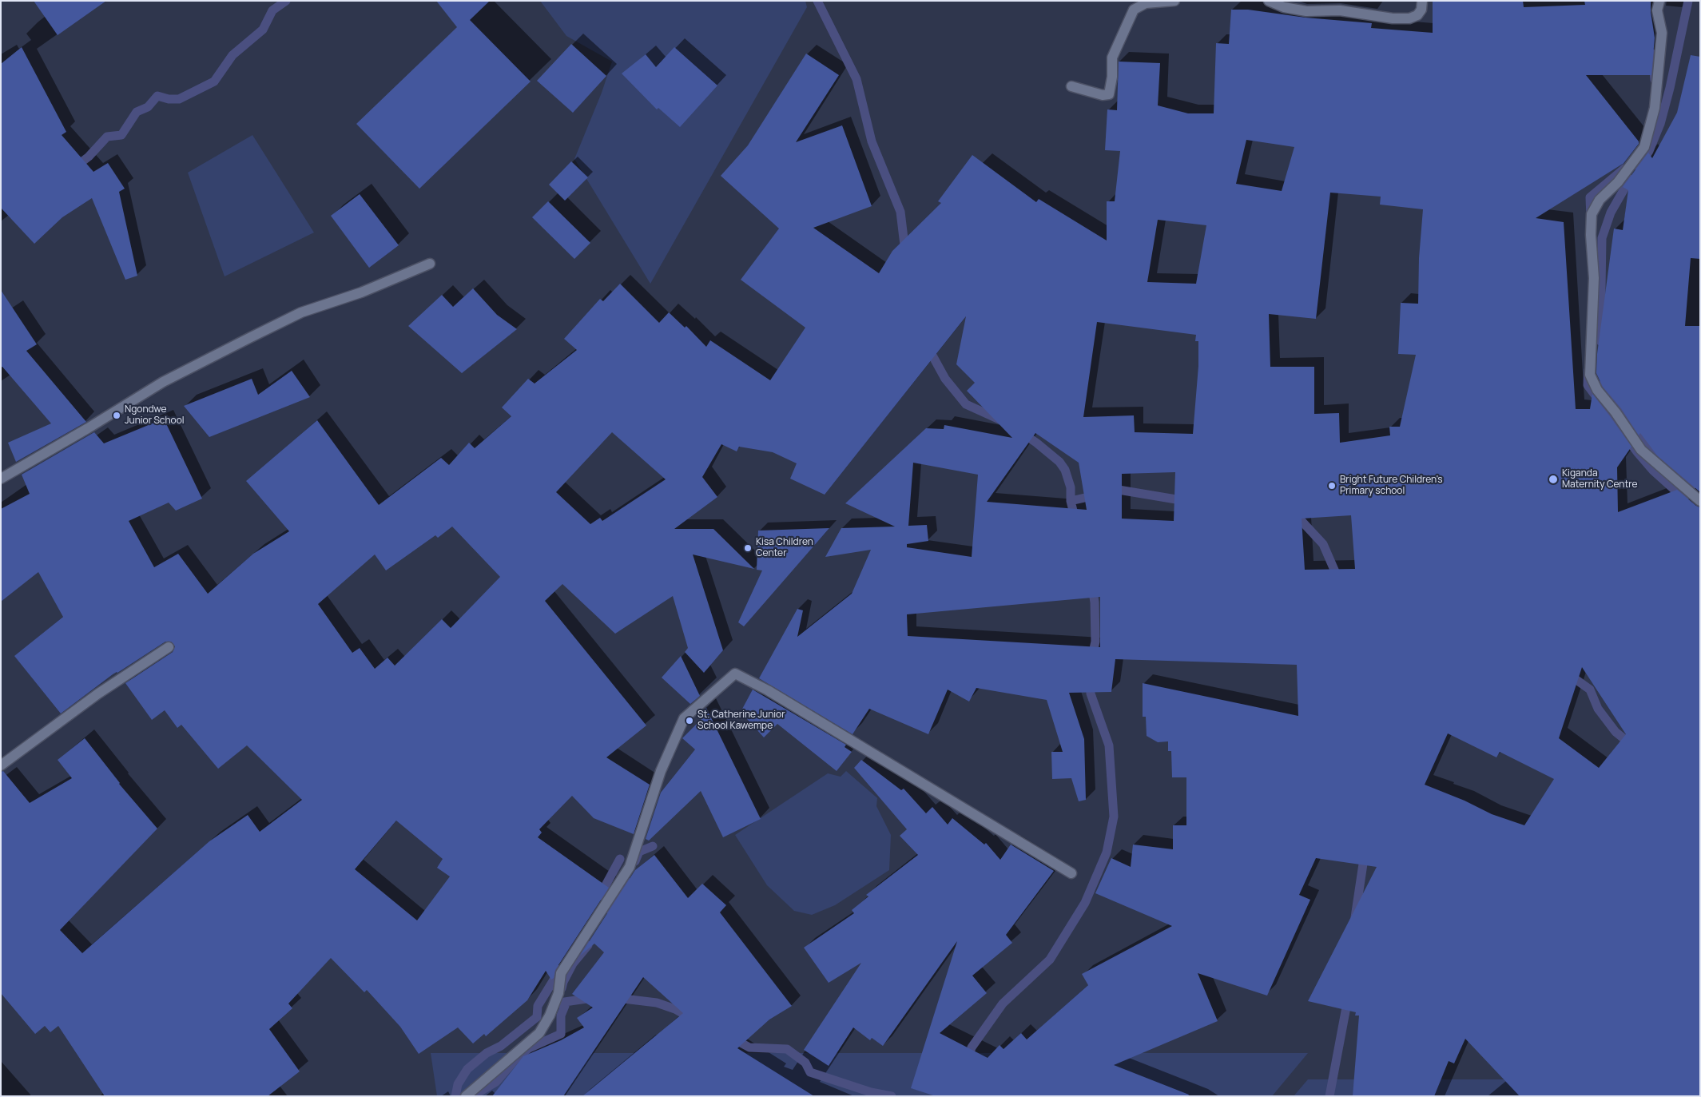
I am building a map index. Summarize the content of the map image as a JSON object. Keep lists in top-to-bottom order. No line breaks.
{"places":["Ngondwe Junior School","Kiganda Maternity Centre","Bright Future Children's Primary school","Kisa Children Center","St. Catherine Junior School Kawempe"]}
